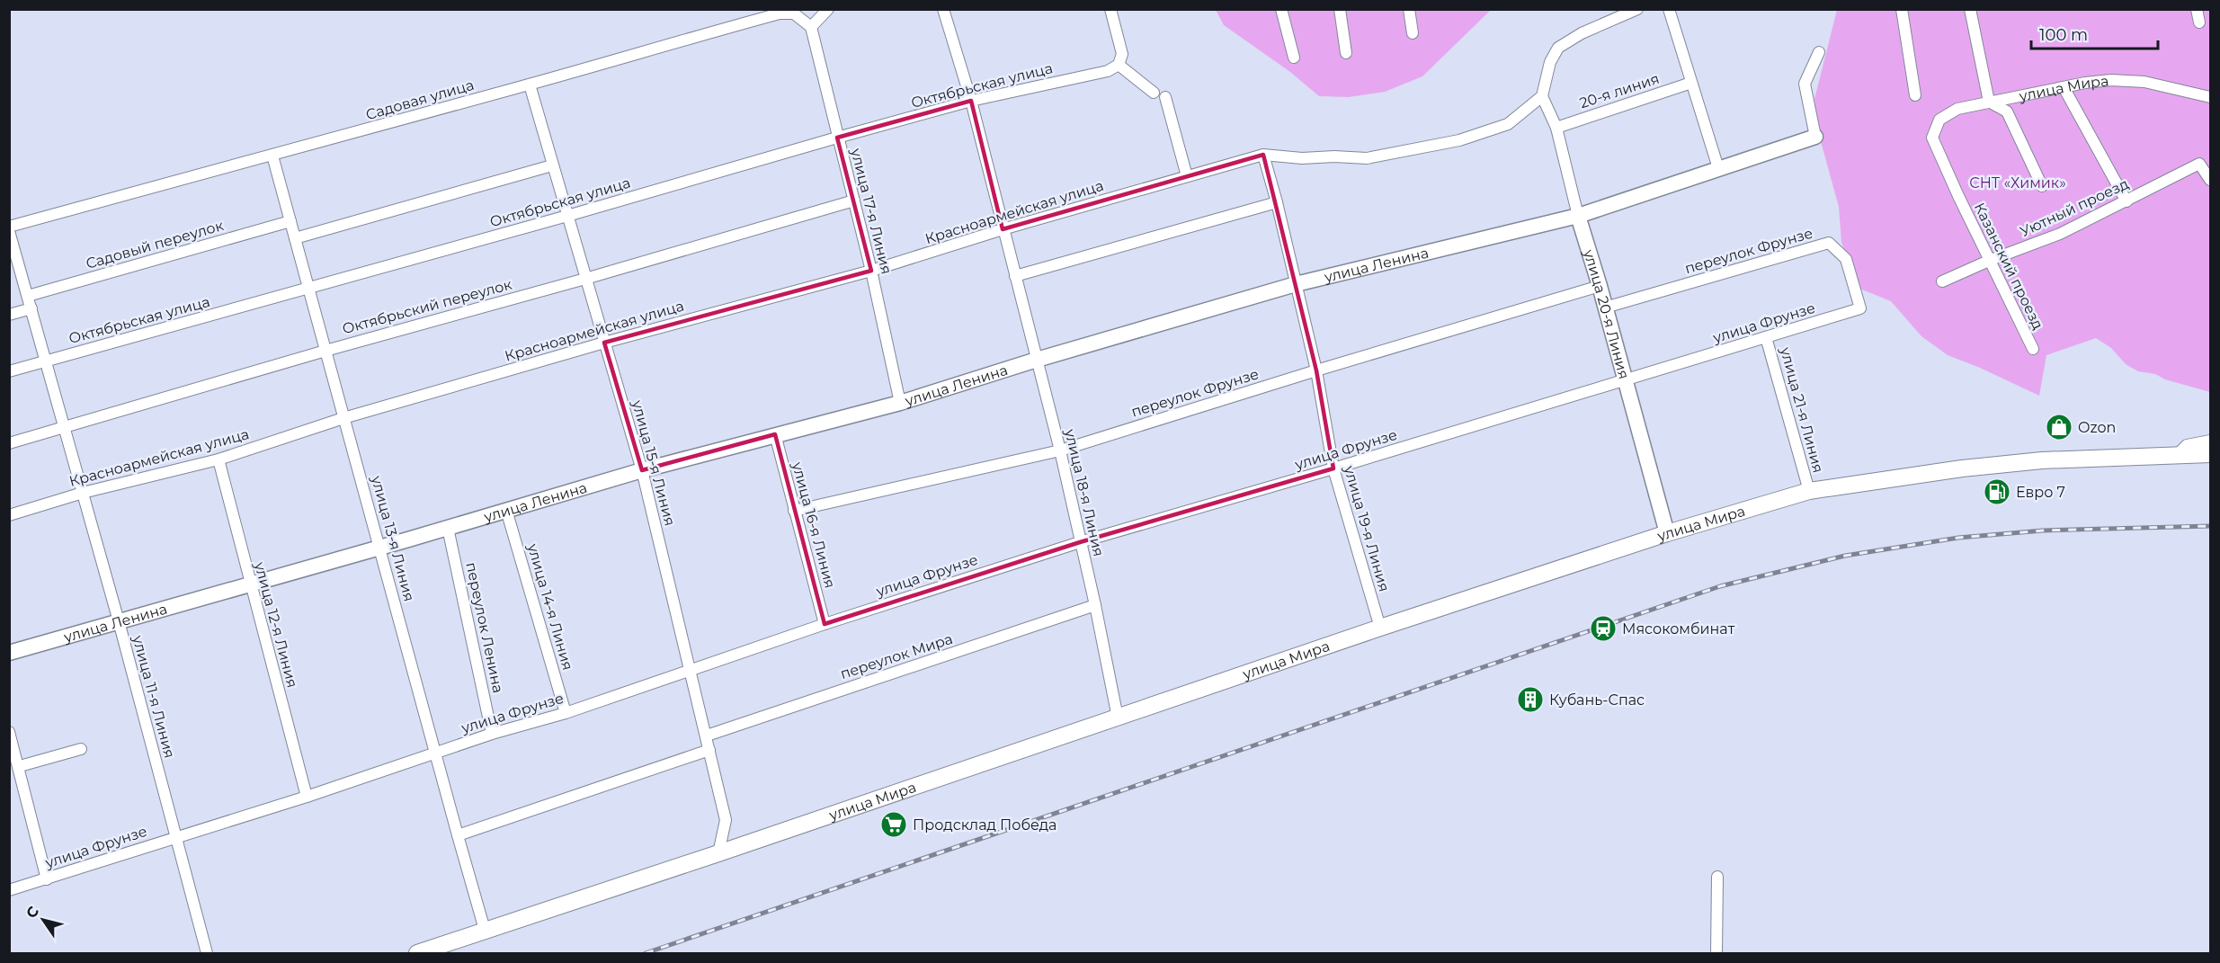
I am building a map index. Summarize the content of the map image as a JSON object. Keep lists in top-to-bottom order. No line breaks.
{"streets":{"main road":["улица Мира","улица Ленина","улица 20-я Линия"],"street":["Октябрьская улица","20-я линия","Садовая улица","Уютный проезд","улица 17-я Линия","Красноармейская улица","Садовый переулок","переулок Фрунзе","Казанский проезд","Октябрьский переулок","улица Фрунзе","улица 21-я Линия","улица 15-я Линия","улица 18-я Линия","улица 16-я Линия","улица 19-я Линия","улица 13-я Линия","улица 14-я Линия","улица 12-я Линия","переулок Ленина","переулок Мира","улица 11-я Линия"]},"crossings":[["Октябрьская улица","улица 17-я Линия"],["Октябрьская улица","улица 15-я Линия"],["Октябрьская улица","улица 18-я Линия"],["Октябрьская улица","улица 13-я Линия"],["Октябрьская улица","улица 11-я Линия"],["улица Мира","Казанский проезд"],["улица Мира","улица 20-я Линия"],["улица Мира","улица 21-я Линия"],["улица Мира","улица 15-я Линия"],["улица Мира","улица 18-я Линия"],["улица Мира","улица 19-я Линия"],["улица Мира","улица 13-я Линия"],["20-я линия","улица 20-я Линия"],["Садовая улица","улица 17-я Линия"],["Садовая улица","улица 15-я Линия"],["Садовая улица","улица 13-я Линия"],["Уютный проезд","Казанский проезд"],["улица 17-я Линия","Красноармейская улица"],["улица 17-я Линия","улица Ленина"],["улица 17-я Линия","Октябрьский переулок"],["Красноармейская улица","улица 20-я Линия"],["Красноармейская улица","улица 15-я Линия"],["Красноармейская улица","улица 18-я Линия"],["Красноармейская улица","улица 19-я Линия"],["Красноармейская улица","улица 13-я Линия"],["Красноармейская улица","улица 12-я Линия"],["Красноармейская улица","улица 11-я Линия"],["Садовый переулок","улица 13-я Линия"],["Садовый переулок","улица 11-я Линия"],["переулок Фрунзе","улица 20-я Линия"],["переулок Фрунзе","улица Фрунзе"],["переулок Фрунзе","улица 18-я Линия"],["переулок Фрунзе","улица 16-я Линия"],["переулок Фрунзе","улица 19-я Линия"],["улица Ленина","улица 20-я Линия"],["улица Ленина","улица 15-я Линия"],["улица Ленина","улица 18-я Линия"],["улица Ленина","улица 16-я Линия"],["улица Ленина","улица 19-я Линия"],["улица Ленина","улица 13-я Линия"],["улица Ленина","улица 14-я Линия"],["улица Ленина","улица 12-я Линия"],["улица Ленина","переулок Ленина"],["улица Ленина","улица 11-я Линия"],["Октябрьский переулок","улица 15-я Линия"],["Октябрьский переулок","улица 13-я Линия"],["Октябрьский переулок","улица 11-я Линия"],["улица 20-я Линия","улица Фрунзе"],["улица Фрунзе","улица 21-я Линия"],["улица Фрунзе","улица 15-я Линия"],["улица Фрунзе","улица 18-я Линия"],["улица Фрунзе","улица 16-я Линия"],["улица Фрунзе","улица 19-я Линия"],["улица Фрунзе","улица 13-я Линия"],["улица Фрунзе","улица 14-я Линия"],["улица Фрунзе","улица 12-я Линия"],["улица Фрунзе","переулок Ленина"],["улица Фрунзе","улица 11-я Линия"],["улица 15-я Линия","переулок Мира"],["улица 18-я Линия","переулок Мира"]],"parks":["СНТ «Химик»"],"places":{"shop":["Ozon"],"fuel station":["Евро 7"],"station":["Мясокомбинат"],"building":["Кубань-Спас"],"supermarket":["Продсклад Победа"]},"scale_bar":"100 m","north":"top left"}
